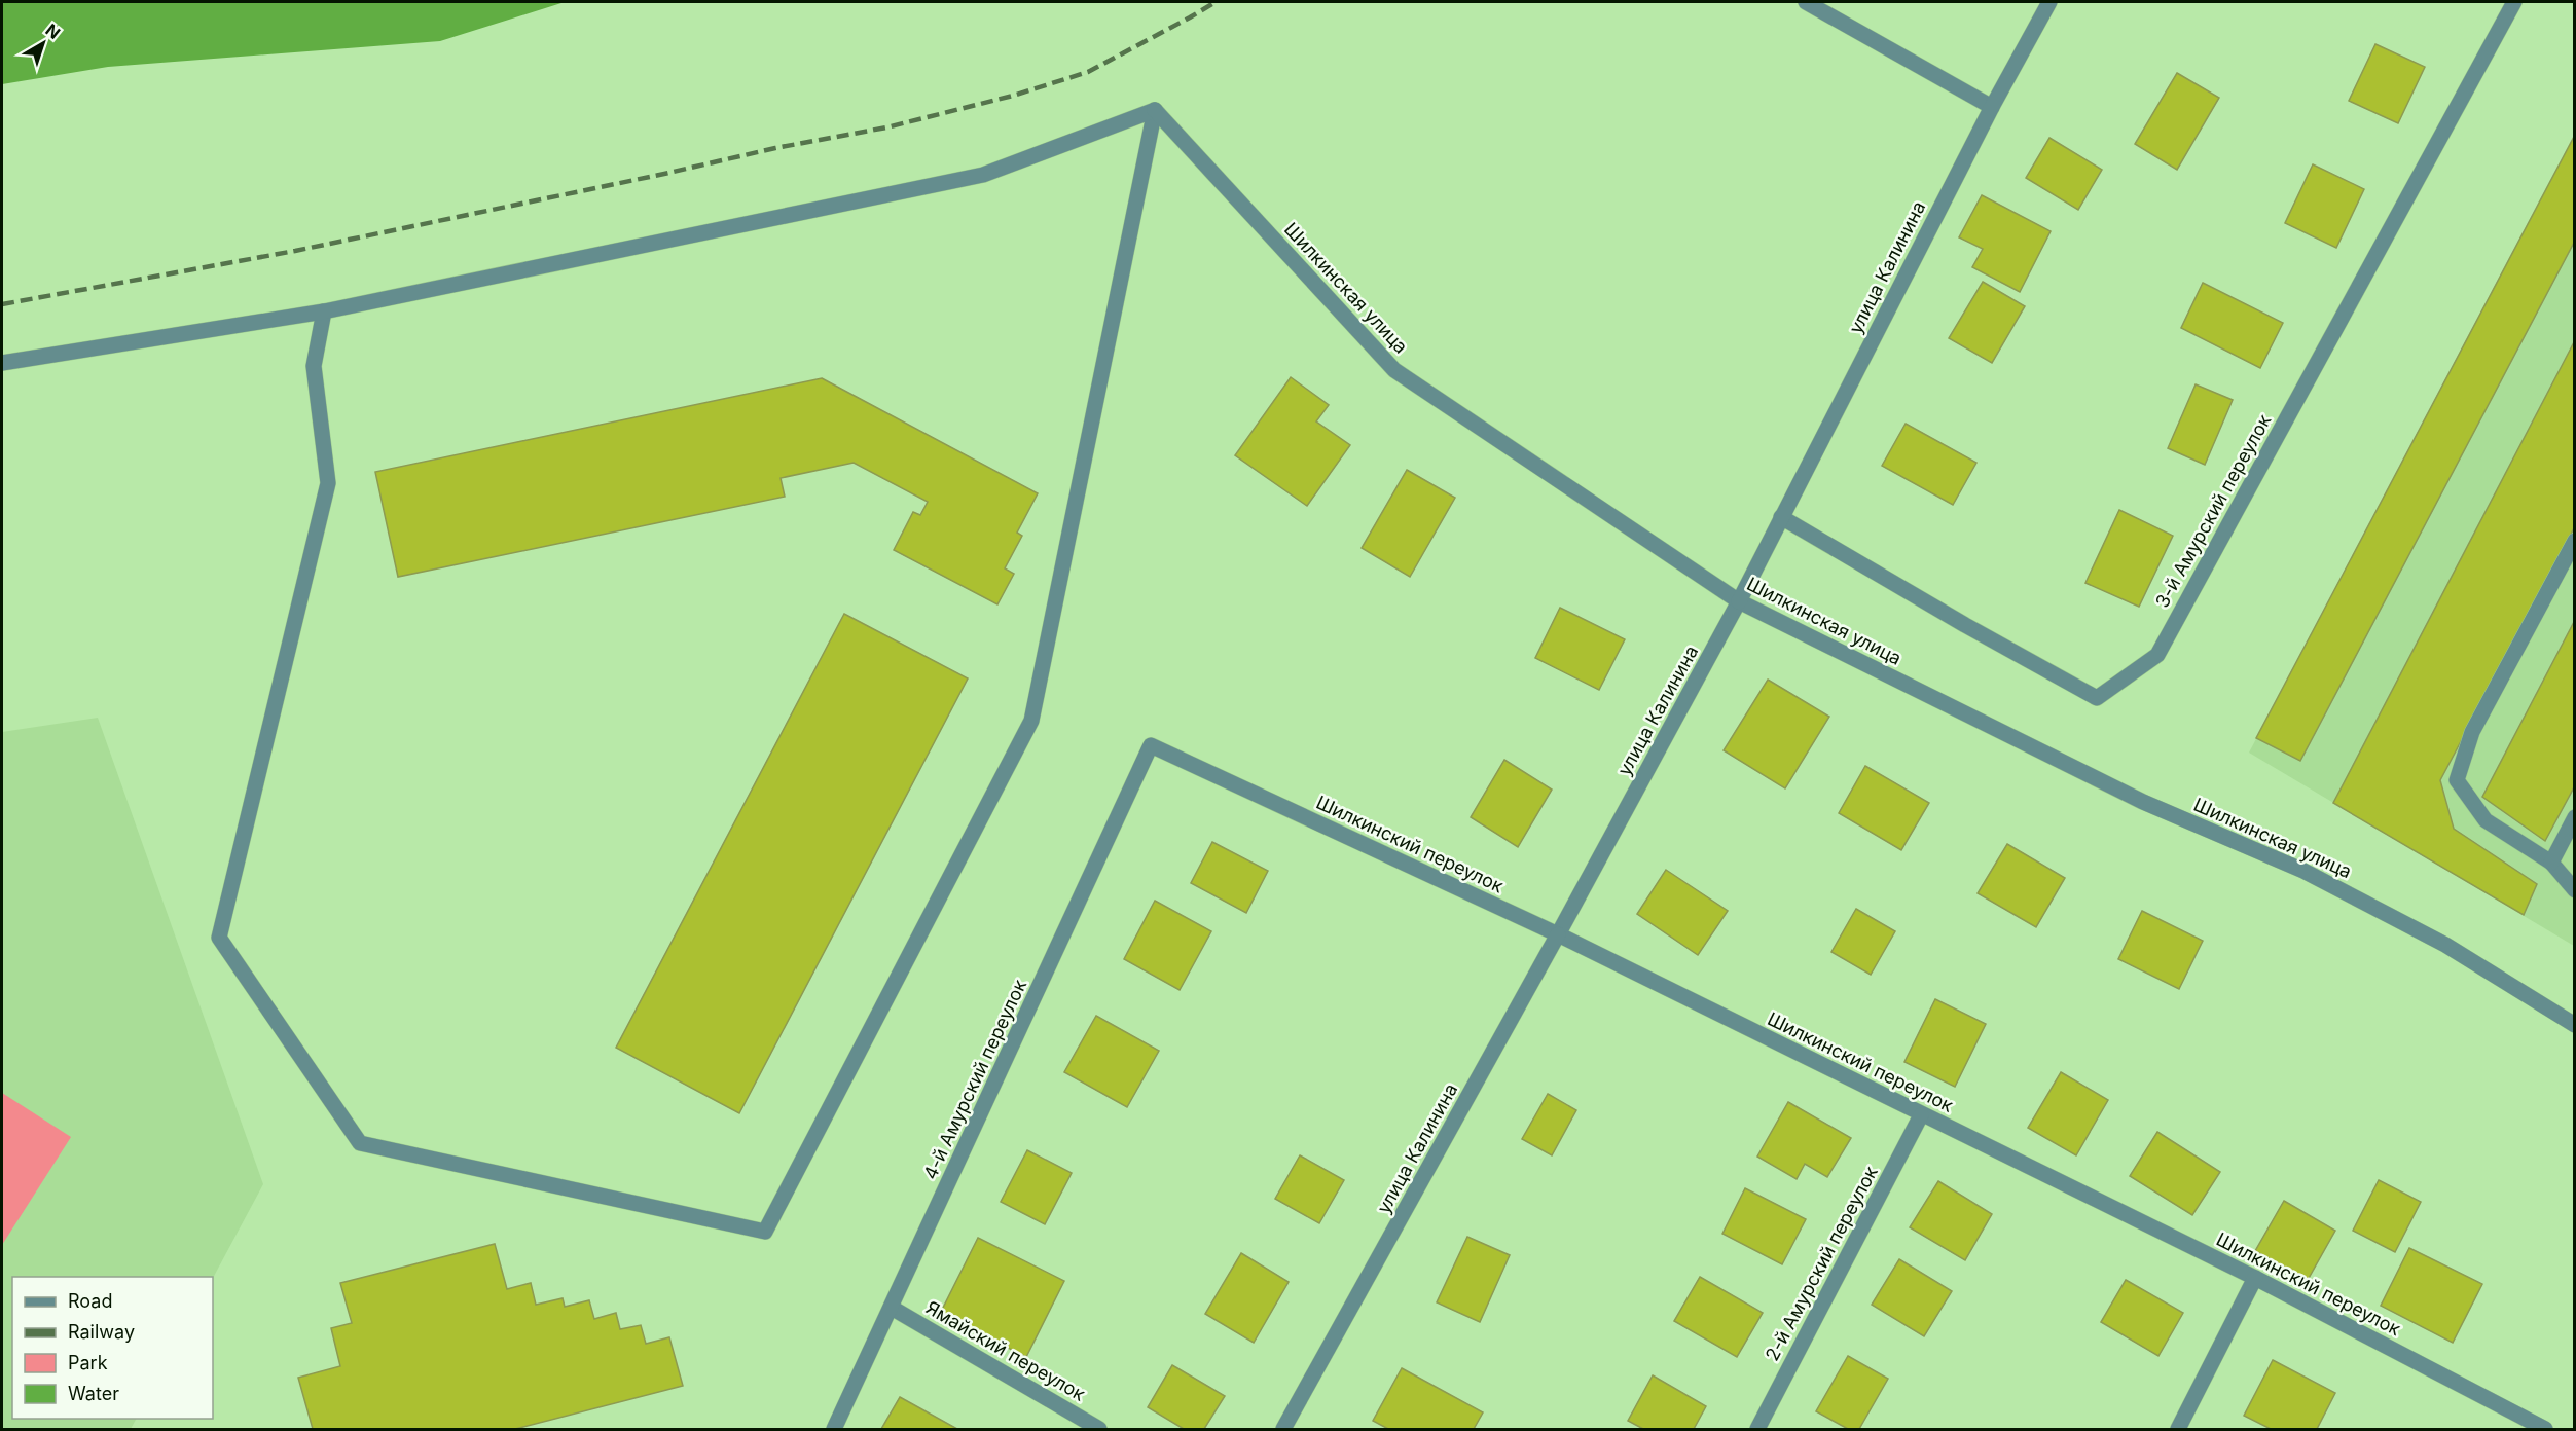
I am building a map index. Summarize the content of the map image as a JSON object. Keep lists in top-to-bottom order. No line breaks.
{"streets":{"street":["улица Калинина","Шилкинская улица","3-й Амурский переулок","Шилкинский переулок","4-й Амурский переулок","2-й Амурский переулок","Ямайский переулок"]},"crossings":[["улица Калинина","Шилкинская улица"],["улица Калинина","3-й Амурский переулок"],["улица Калинина","Шилкинский переулок"],["Шилкинский переулок","4-й Амурский переулок"],["Шилкинский переулок","2-й Амурский переулок"],["4-й Амурский переулок","Ямайский переулок"]],"legend":["Road","Railway","Park","Water"],"north":"top right"}
